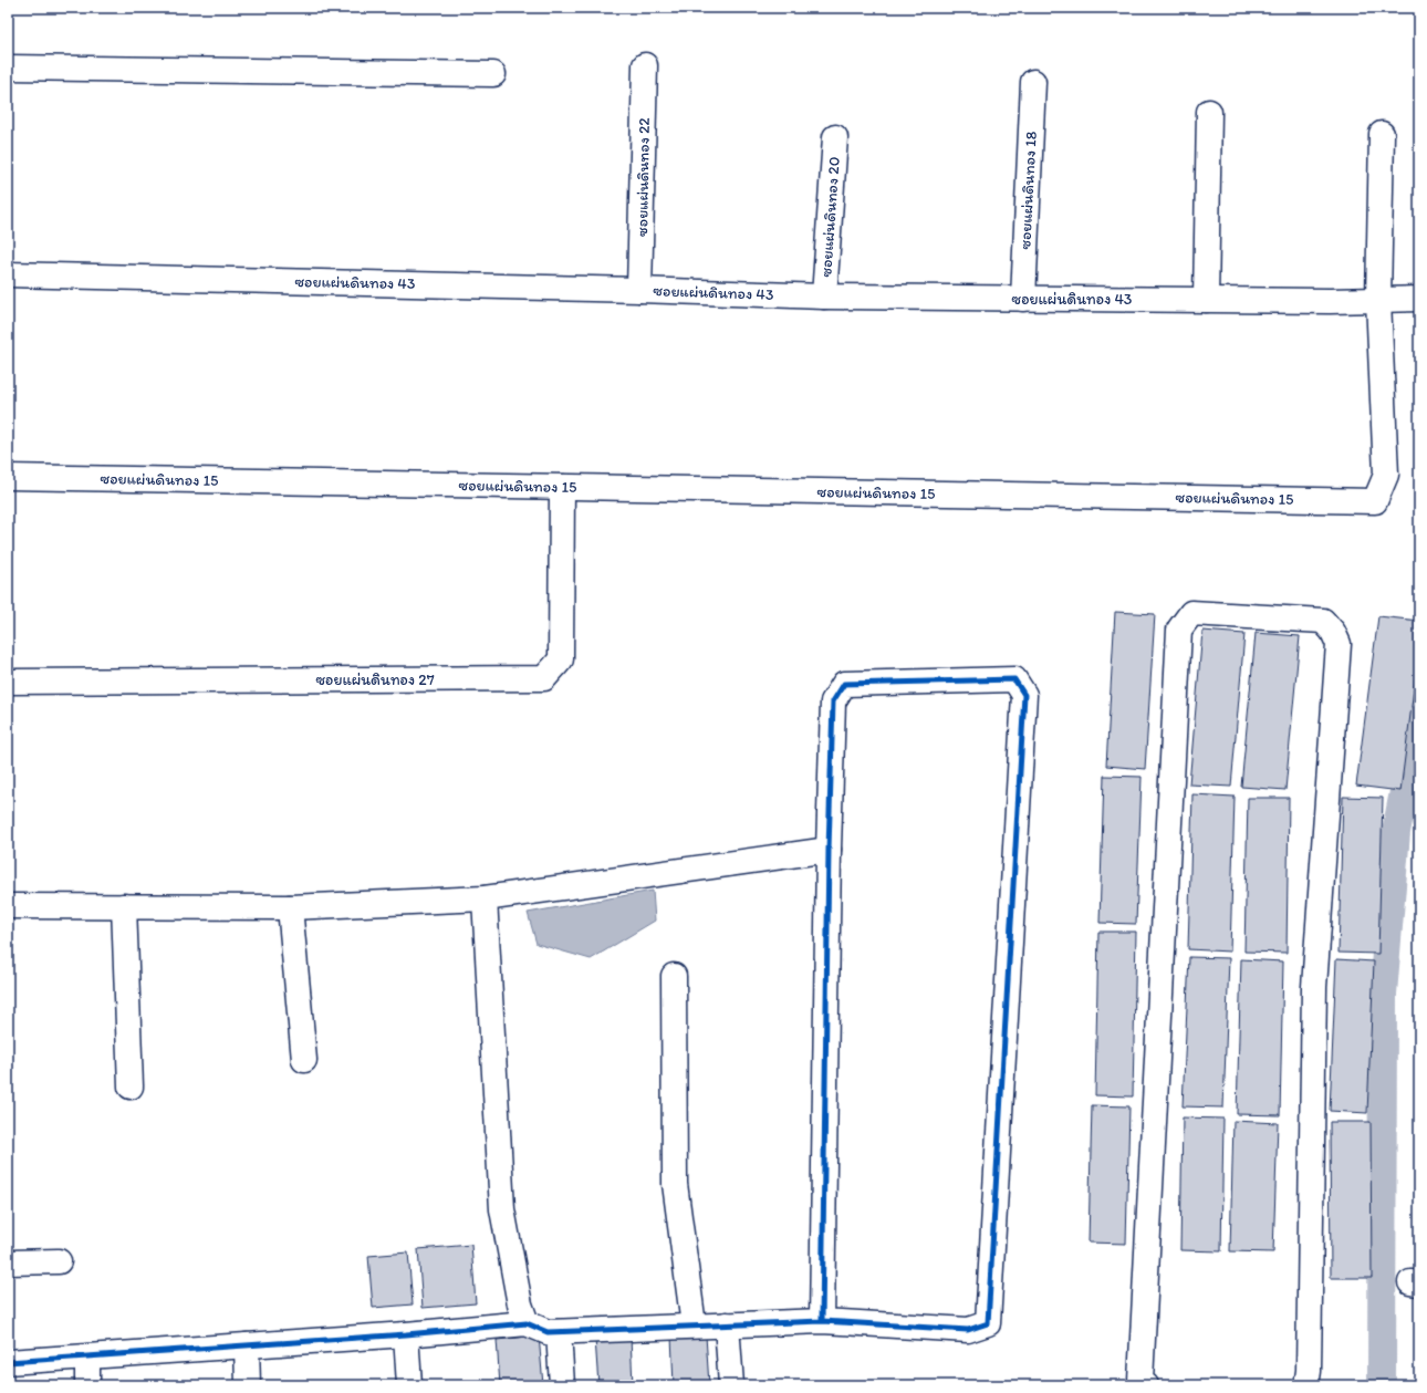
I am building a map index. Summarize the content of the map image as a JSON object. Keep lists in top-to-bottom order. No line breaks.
{"streets":{"street":["ซอยแผ่นดินทอง 22","ซอยแผ่นดินทอง 18","ซอยแผ่นดินทอง 20","ซอยแผ่นดินทอง 43","ซอยแผ่นดินทอง 15","ซอยแผ่นดินทอง 27"]},"crossings":[["ซอยแผ่นดินทอง 22","ซอยแผ่นดินทอง 43"],["ซอยแผ่นดินทอง 18","ซอยแผ่นดินทอง 43"],["ซอยแผ่นดินทอง 20","ซอยแผ่นดินทอง 43"],["ซอยแผ่นดินทอง 43","ซอยแผ่นดินทอง 15"],["ซอยแผ่นดินทอง 15","ซอยแผ่นดินทอง 27"]]}
